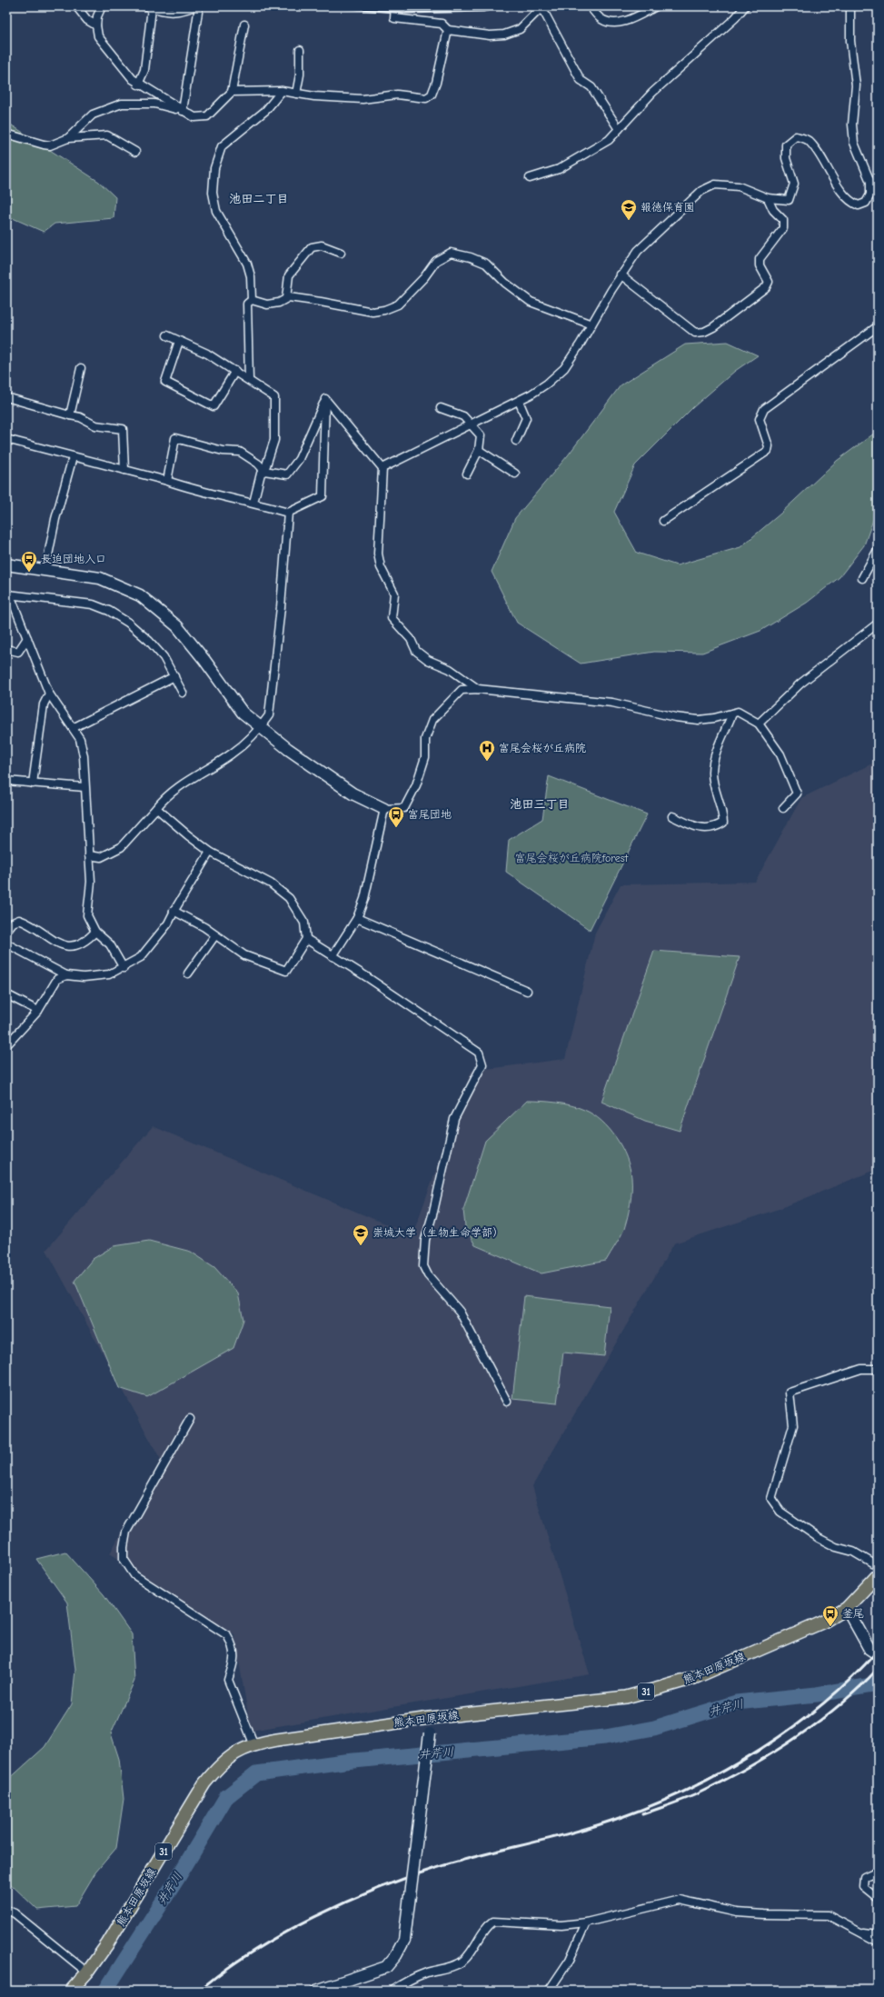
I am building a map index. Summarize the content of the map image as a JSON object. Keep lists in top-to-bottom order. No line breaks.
{"streets":{"main road":["熊本田原坂線","31"]},"districts":["池田二丁目","池田三丁目"],"water":["井芹川"],"parks":["富尾会桜が丘病院forest"],"places":{"school or university":["報徳保育園","崇城大学（生物生命学部）"],"bus stop":["長迫団地入口","富尾団地","釜尾"],"hospital":["富尾会桜が丘病院"]}}
